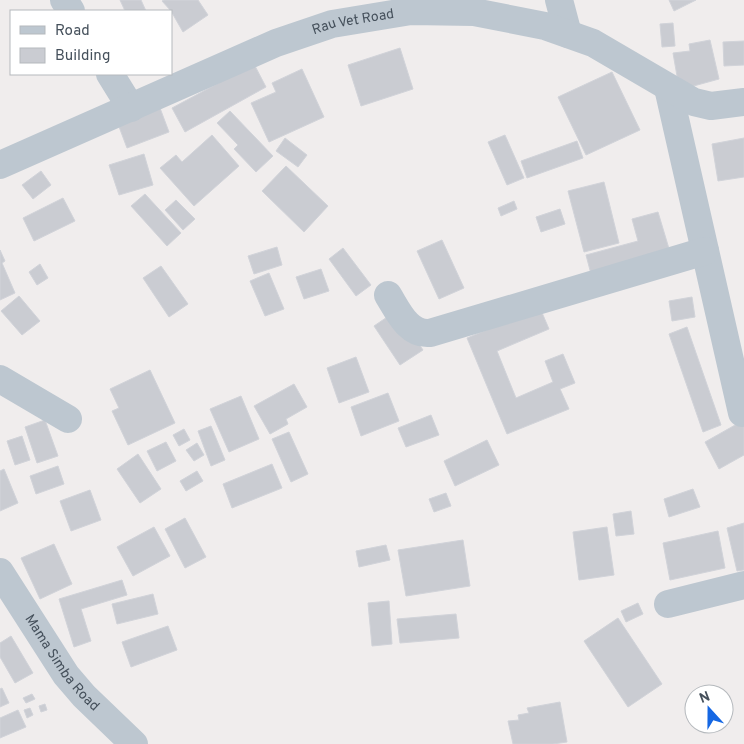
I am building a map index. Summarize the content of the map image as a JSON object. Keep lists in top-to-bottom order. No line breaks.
{"streets":{"street":["Rau Vet Road","Mama Simba Road"]},"legend":["Road","Building"],"north":"top"}
